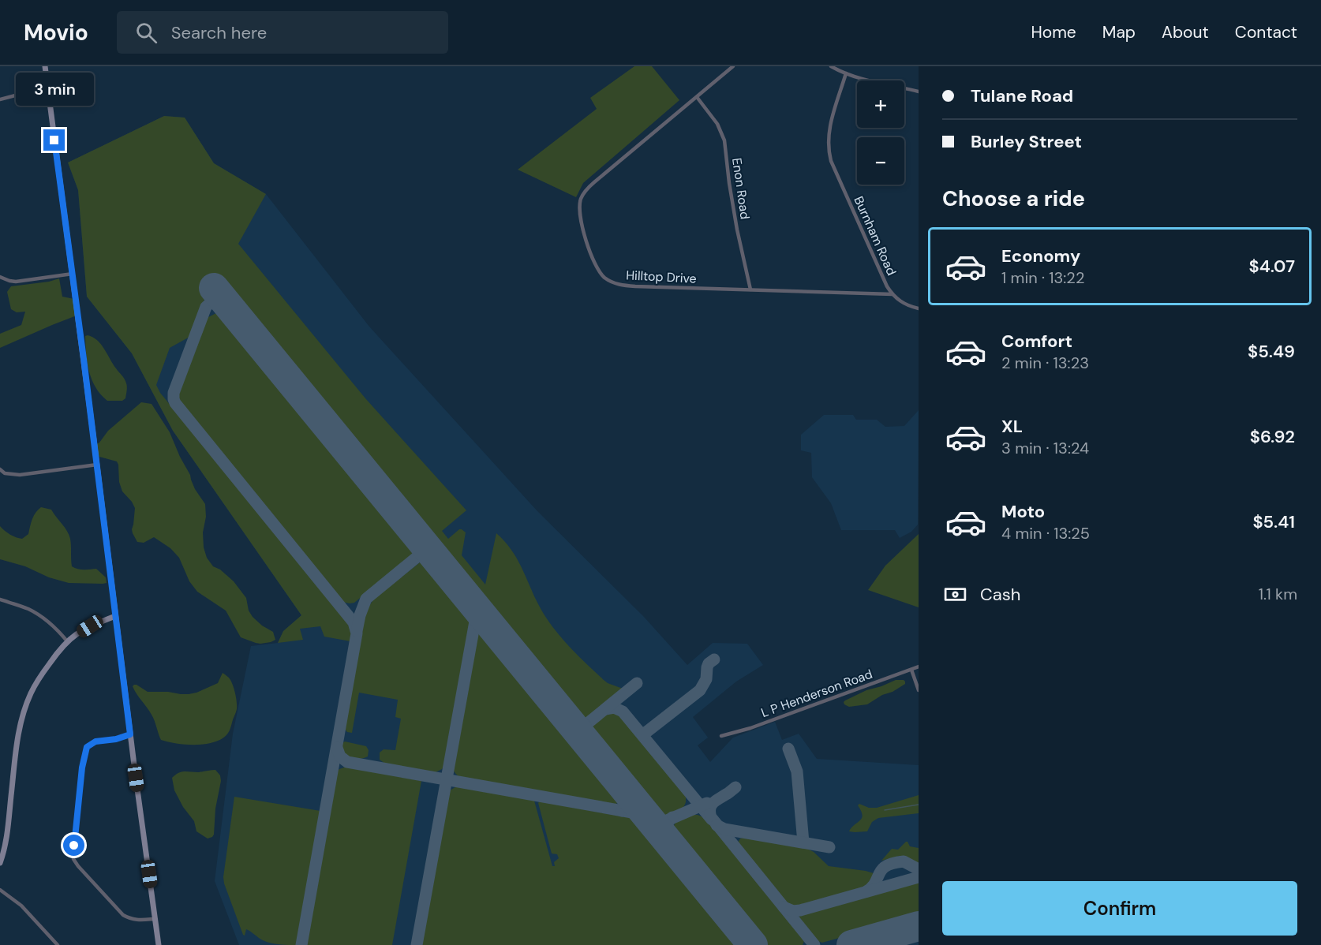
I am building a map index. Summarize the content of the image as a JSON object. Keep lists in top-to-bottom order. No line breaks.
{"streets":{"street":["Enon Road","Burnham Road","Hilltop Drive","L P Henderson Road"]},"crossings":[["Enon Road","Hilltop Drive"],["Burnham Road","Hilltop Drive"]],"page":{"header":"Movio","search":"Search here","nav":["Home","Map","About","Contact"],"banner":["Tulane Road","Burley Street"],"bubble":"3 min","map_buttons":["+","−"],"heading":"Choose a ride","list":[{"name":"Economy","note":"1 min · 13:22","value":"$4.07"},{"name":"Comfort","note":"2 min · 13:23","value":"$5.49"},{"name":"XL","note":"3 min · 13:24","value":"$6.92"},{"name":"Moto","note":"4 min · 13:25","value":"$5.41"}],"pay":["Cash","1.1 km"],"buttons":"Confirm"}}
